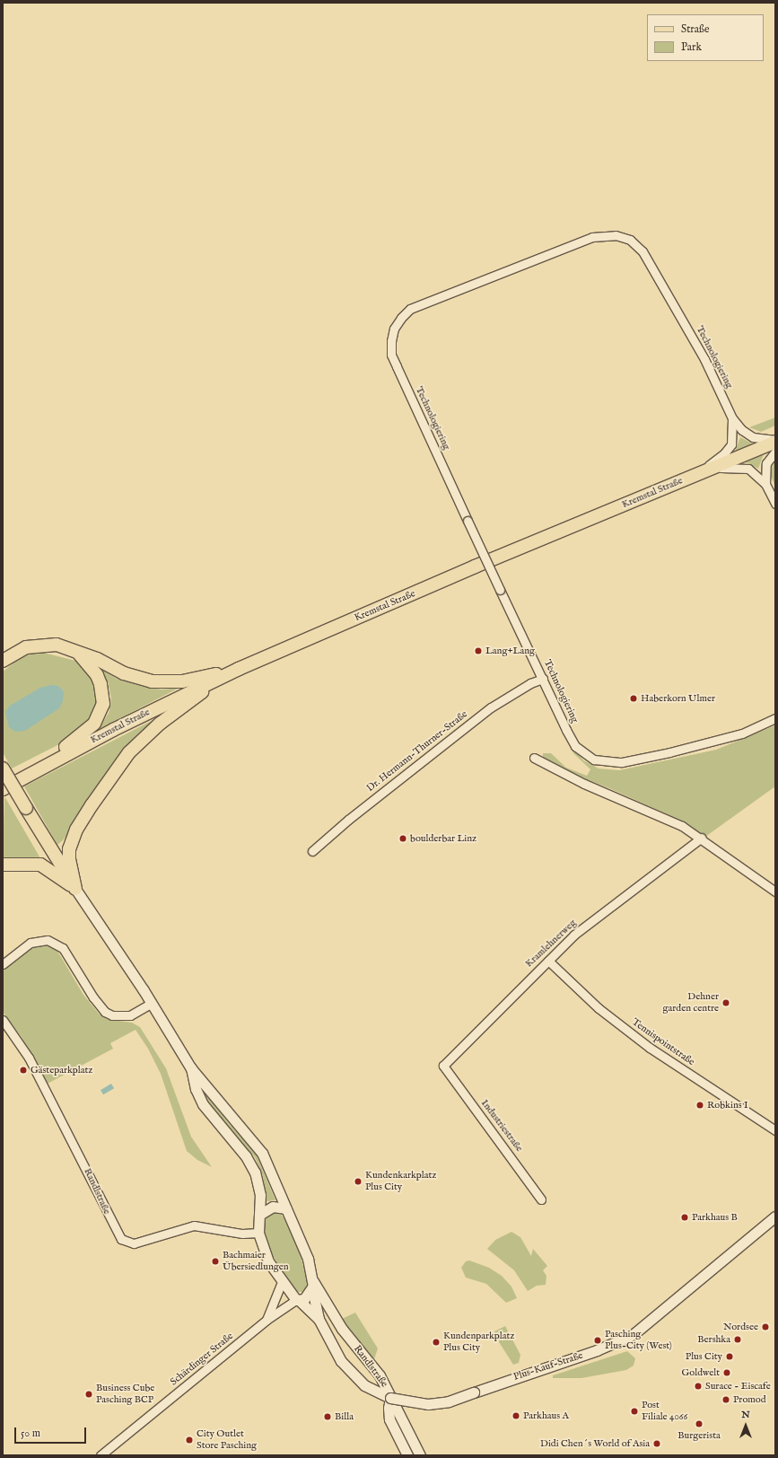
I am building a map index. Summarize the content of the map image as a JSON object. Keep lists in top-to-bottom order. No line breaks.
{"streets":{"main road":["Kremstal Straße"],"street":["Technologiering","Dr. Hermann-Thurner-Straße","Kramlehnerweg","Tennispointstraße","Industriestraße","Randlstraße","Schärdinger Straße","Plus-Kauf-Straße"]},"crossings":[["Technologiering","Kremstal Straße"],["Technologiering","Dr. Hermann-Thurner-Straße"],["Kramlehnerweg","Tennispointstraße"],["Kramlehnerweg","Industriestraße"],["Randlstraße","Schärdinger Straße"],["Randlstraße","Plus-Kauf-Straße"]],"places":["Lang+Lang","Haberkorn Ulmer","boulderbar Linz","Dehner garden centre","Gästeparkplatz","Robkins I","Kundenkarkplatz Plus City","Parkhaus B","Bachmaier Übersiedlungen","Nordsee","Bershka","Pasching Plus-City (West)","Kundenparkplatz Plus City","Plus City","Goldwelt","Surace - Eiscafe","Business Cube Pasching BCP","Promod","Post Filiale 4066","Parkhaus A","Billa","Burgerista","City Outlet Store Pasching","Didi Chen´s World of Asia"],"legend":["Straße","Park"],"scale_bar":"50 m","north":"top"}
